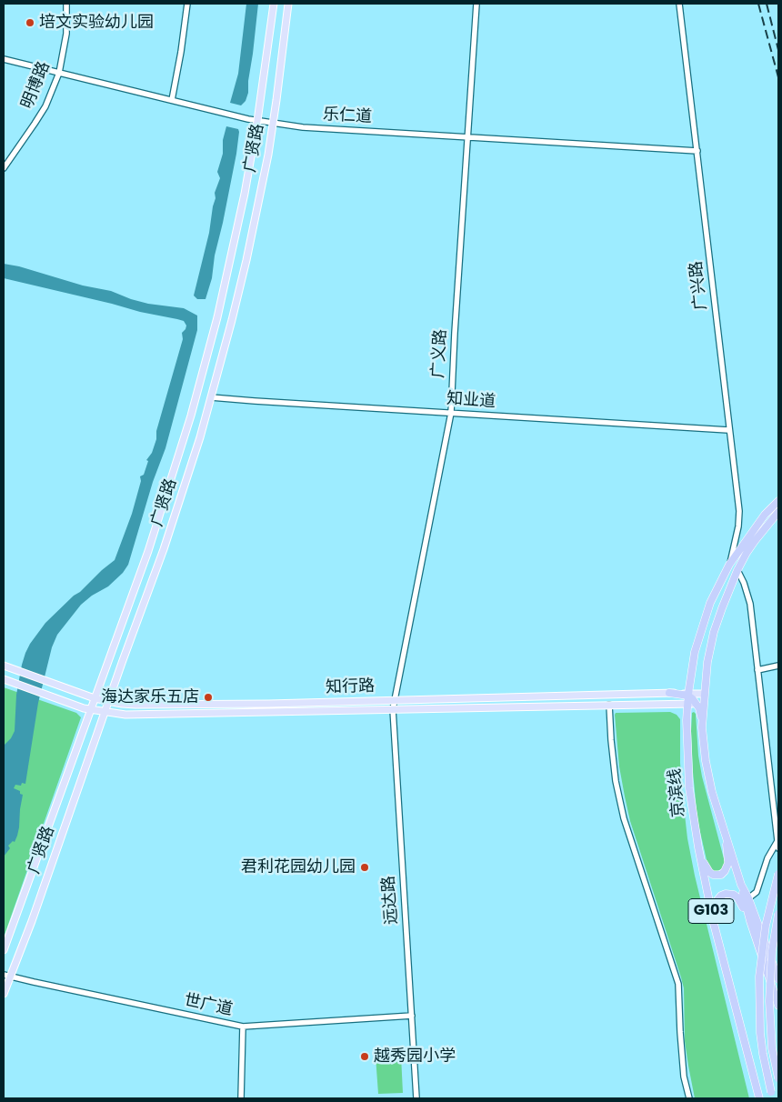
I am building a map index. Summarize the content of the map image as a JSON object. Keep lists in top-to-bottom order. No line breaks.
{"streets":{"highway":["京滨线","G103"],"main road":["广贤路","知行路"],"street":["明博路","乐仁道","广兴路","广义路","知业道","远达路","世广道"]},"crossings":[["明博路","乐仁道"],["乐仁道","广贤路"],["乐仁道","广兴路"],["乐仁道","广义路"],["广贤路","知业道"],["广贤路","知行路"],["广贤路","世广道"],["广兴路","知业道"],["广兴路","京滨线"],["广义路","知业道"],["广义路","知行路"],["广义路","远达路"],["知行路","京滨线"],["知行路","远达路"],["远达路","世广道"]],"places":["培文实验幼儿园","海达家乐五店","君利花园幼儿园","越秀园小学"]}
